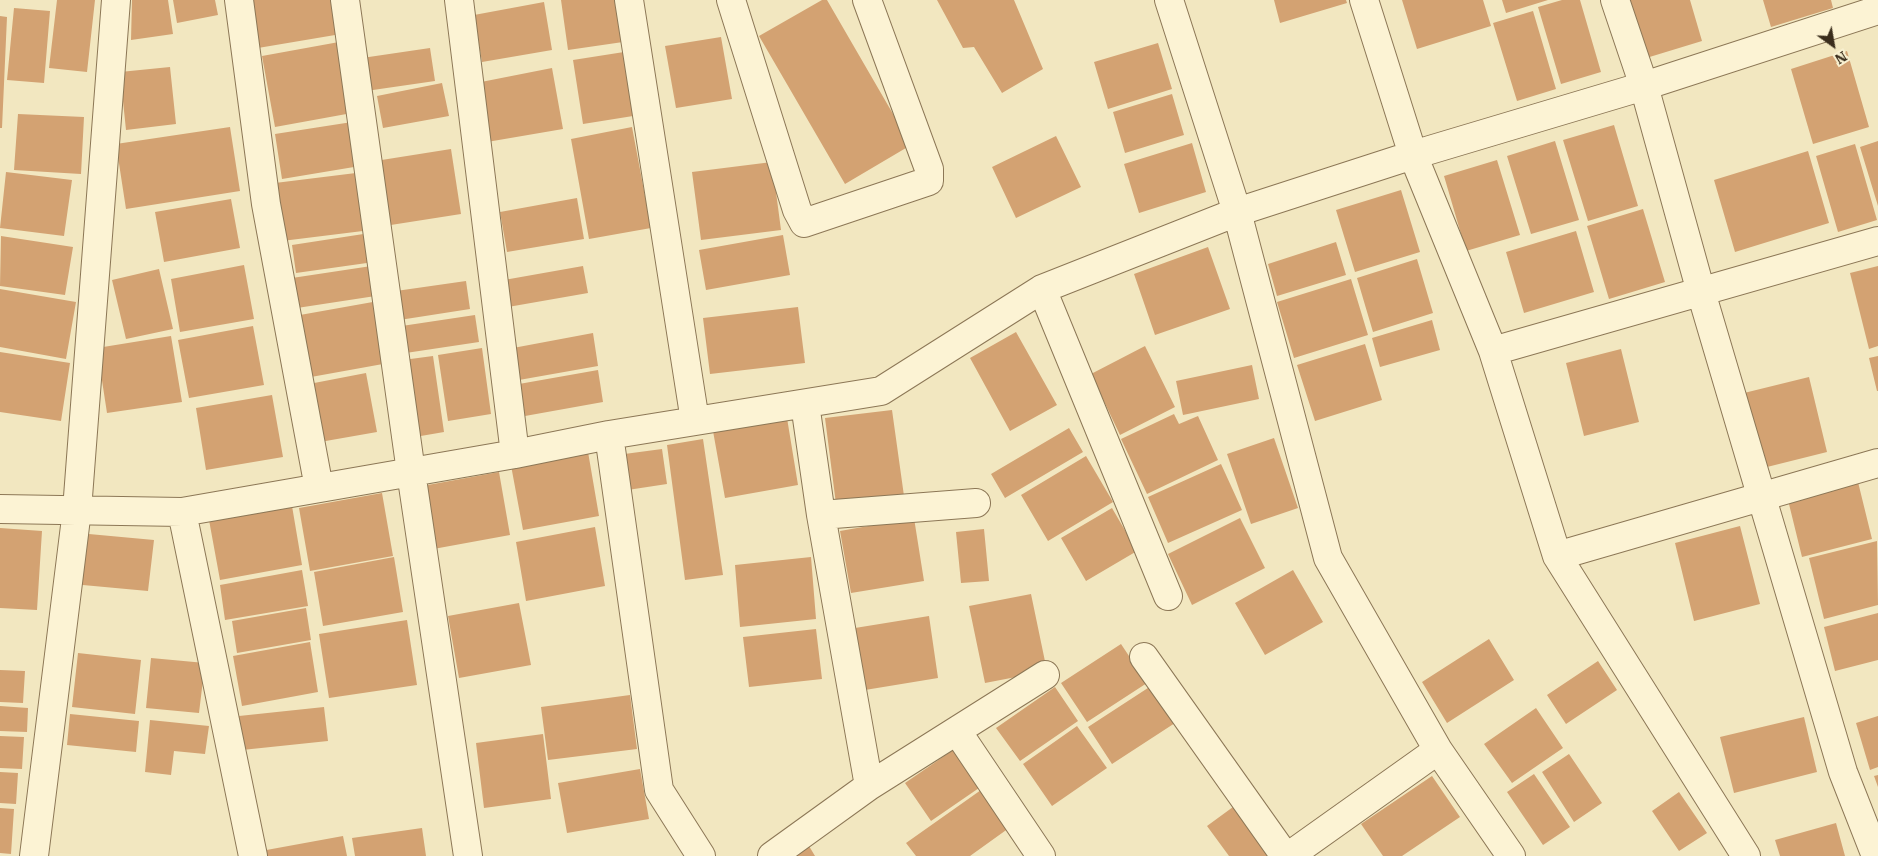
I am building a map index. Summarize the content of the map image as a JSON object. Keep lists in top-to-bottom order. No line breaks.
{"north":"bottom right"}
